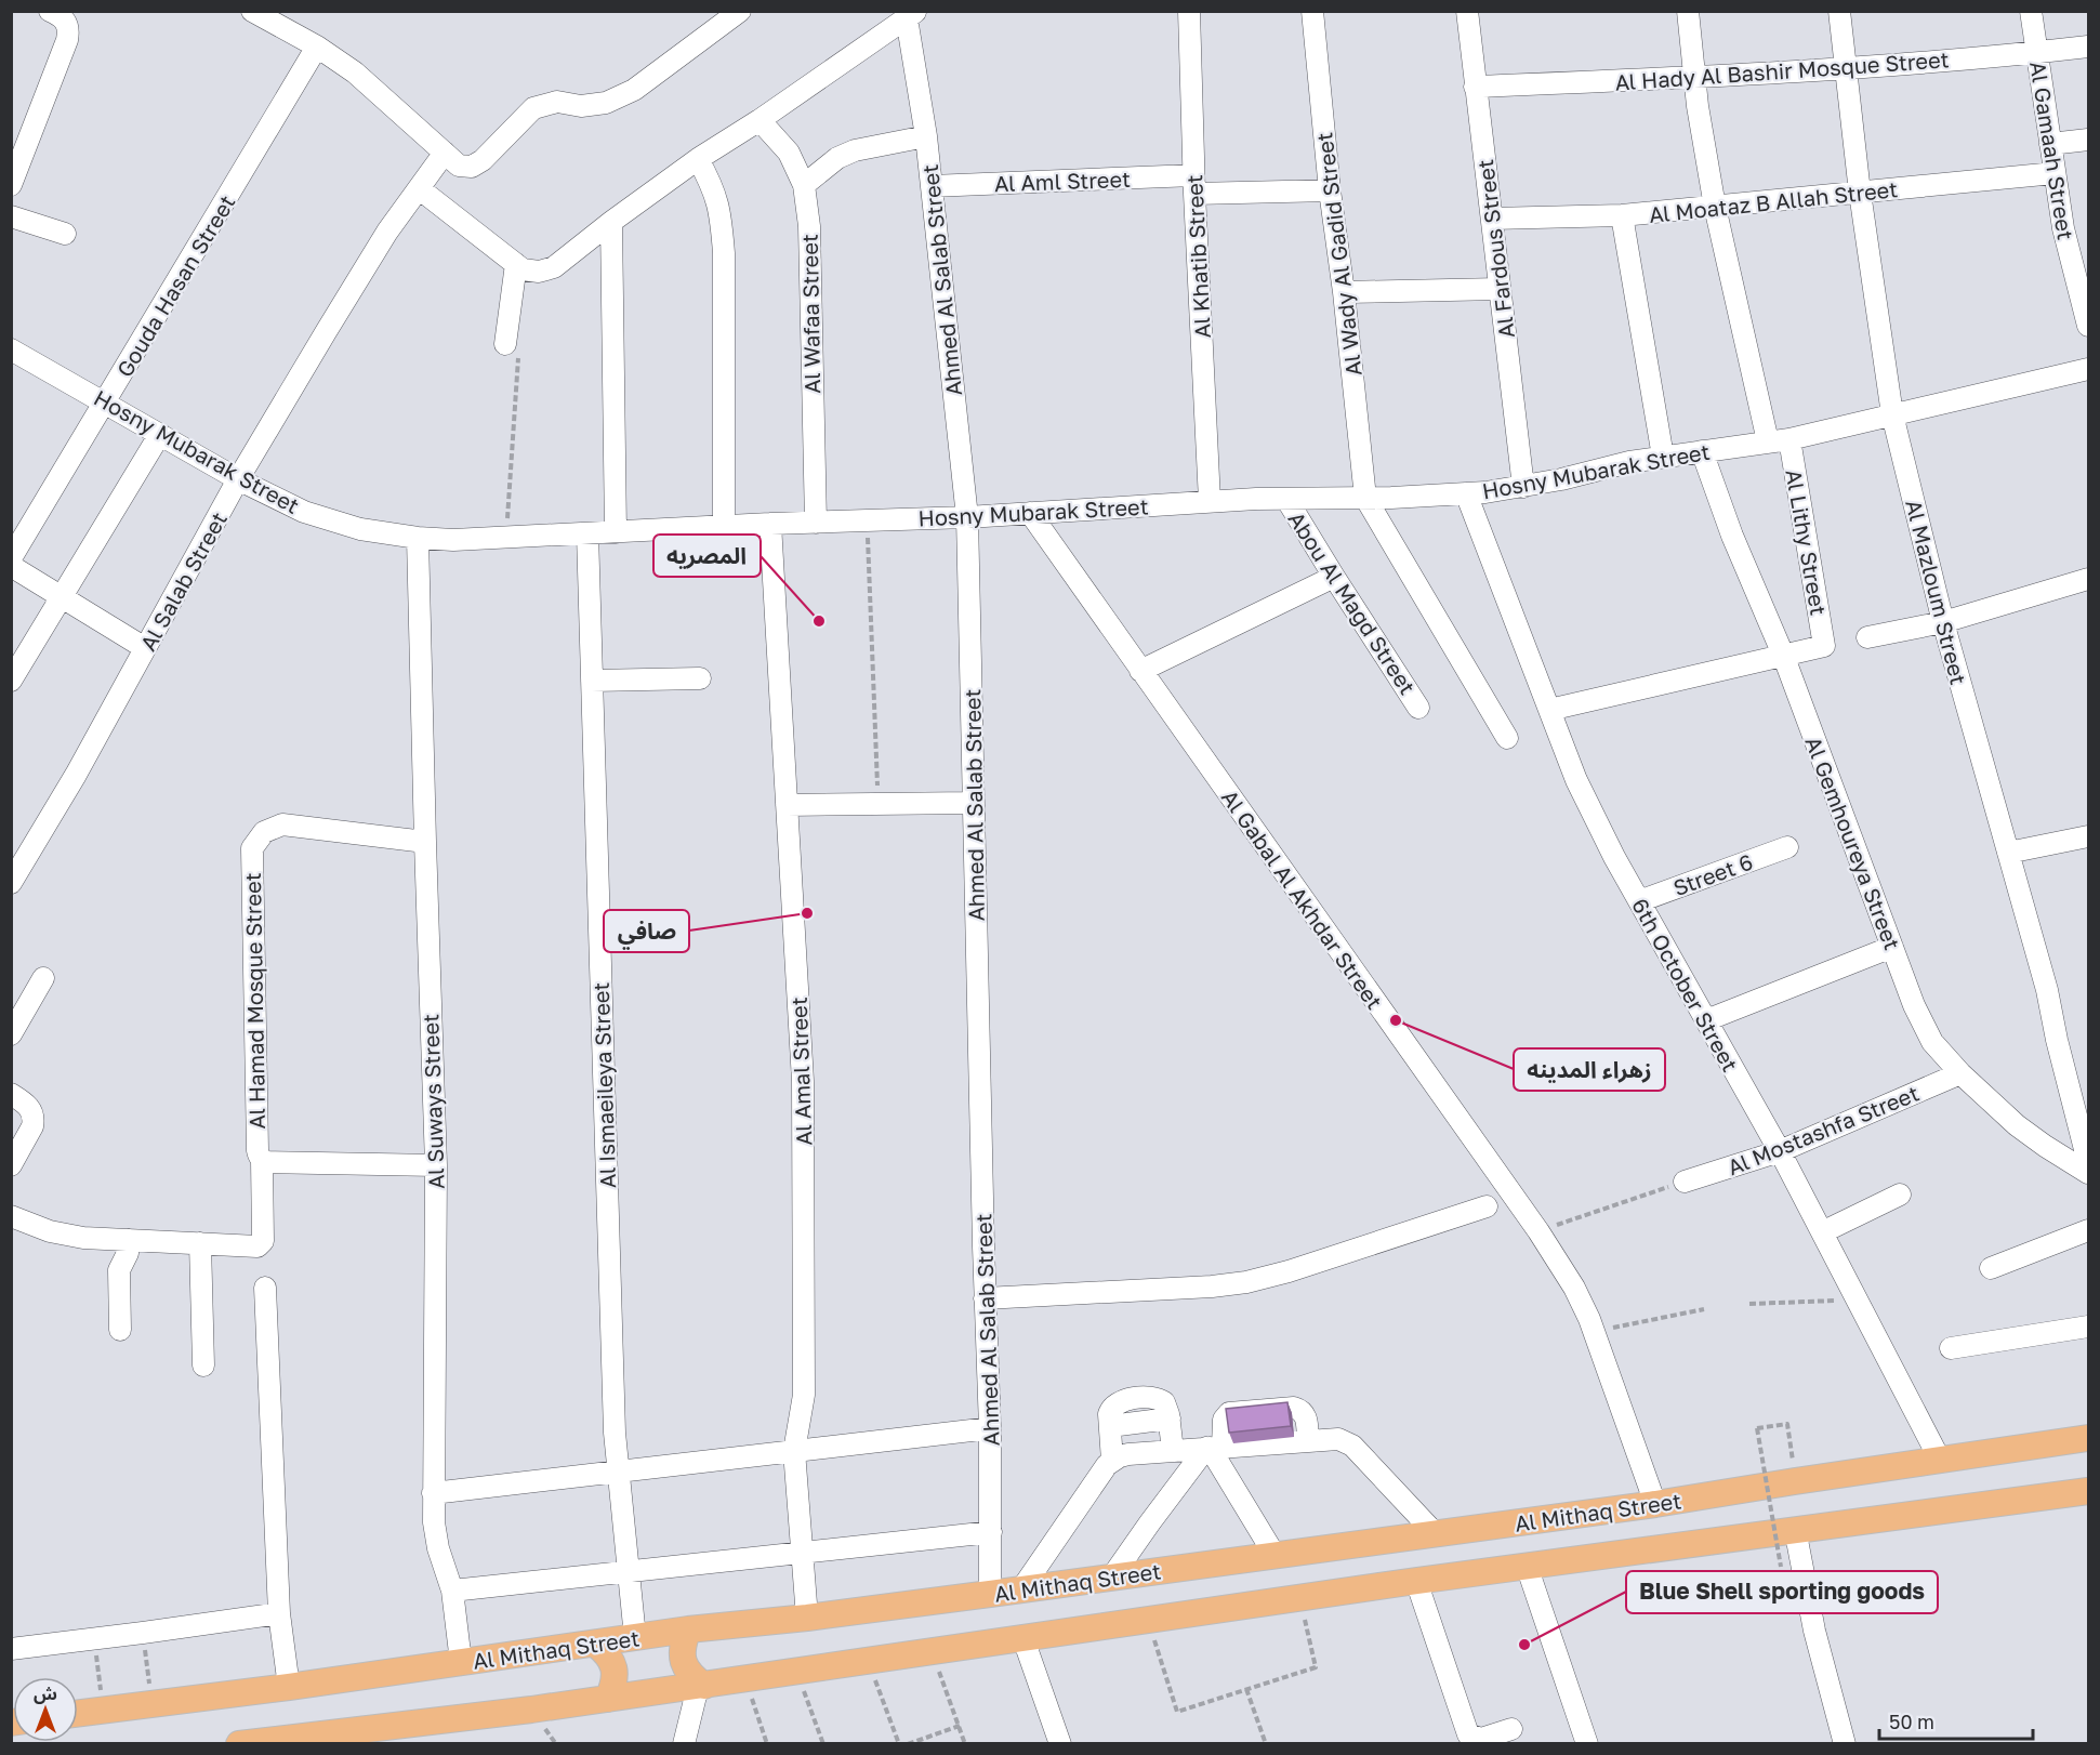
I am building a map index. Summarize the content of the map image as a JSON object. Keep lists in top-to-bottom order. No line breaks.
{"streets":{"main road":["Al Mithaq Street"],"street":["Al Hady Al Bashir Mosque Street","Al Gamaah Street","Al Aml Street","Al Moataz B Allah Street","Al Fardous Street","Al Wady Al Gadid Street","Al Khatib Street","Ahmed Al Salab Street","Gouda Hasan Street","Al Wafaa Street","Hosny Mubarak Street","Al Lithy Street","Al Salab Street","Al Mazloum Street","Abou Al Magd Street","Al Gemhoureya Street","Street 6","Al Gabal Al Akhdar Street","6th October Street","Al Hamad Mosque Street","Al Amal Street","Al Ismaeileya Street","Al Suways Street","Al Mostashfa Street"]},"crossings":[["Al Hady Al Bashir Mosque Street","Al Gamaah Street"],["Al Hady Al Bashir Mosque Street","Al Fardous Street"],["Al Hady Al Bashir Mosque Street","Al Mazloum Street"],["Al Gamaah Street","Al Moataz B Allah Street"],["Al Aml Street","Al Wady Al Gadid Street"],["Al Aml Street","Al Khatib Street"],["Al Aml Street","Ahmed Al Salab Street"],["Al Moataz B Allah Street","Al Fardous Street"],["Al Moataz B Allah Street","Al Mazloum Street"],["Al Fardous Street","Hosny Mubarak Street"],["Al Wady Al Gadid Street","Hosny Mubarak Street"],["Al Khatib Street","Hosny Mubarak Street"],["Ahmed Al Salab Street","Hosny Mubarak Street"],["Ahmed Al Salab Street","Al Mithaq Street"],["Gouda Hasan Street","Hosny Mubarak Street"],["Al Wafaa Street","Hosny Mubarak Street"],["Hosny Mubarak Street","Al Lithy Street"],["Hosny Mubarak Street","Al Salab Street"],["Hosny Mubarak Street","Al Mazloum Street"],["Hosny Mubarak Street","Abou Al Magd Street"],["Hosny Mubarak Street","Al Gemhoureya Street"],["Hosny Mubarak Street","Al Gabal Al Akhdar Street"],["Hosny Mubarak Street","6th October Street"],["Hosny Mubarak Street","Al Amal Street"],["Hosny Mubarak Street","Al Ismaeileya Street"],["Hosny Mubarak Street","Al Suways Street"],["Al Lithy Street","Al Gemhoureya Street"],["Al Gemhoureya Street","Al Mostashfa Street"],["Street 6","6th October Street"],["Al Gabal Al Akhdar Street","Al Mithaq Street"],["6th October Street","Al Mostashfa Street"],["6th October Street","Al Mithaq Street"],["Al Hamad Mosque Street","Al Suways Street"],["Al Amal Street","Al Mithaq Street"],["Al Ismaeileya Street","Al Mithaq Street"],["Al Suways Street","Al Mithaq Street"]],"places":["المصريه","صافي","زهراء المدينه","Blue Shell sporting goods"],"scale_bar":"50 m","north":"top"}
